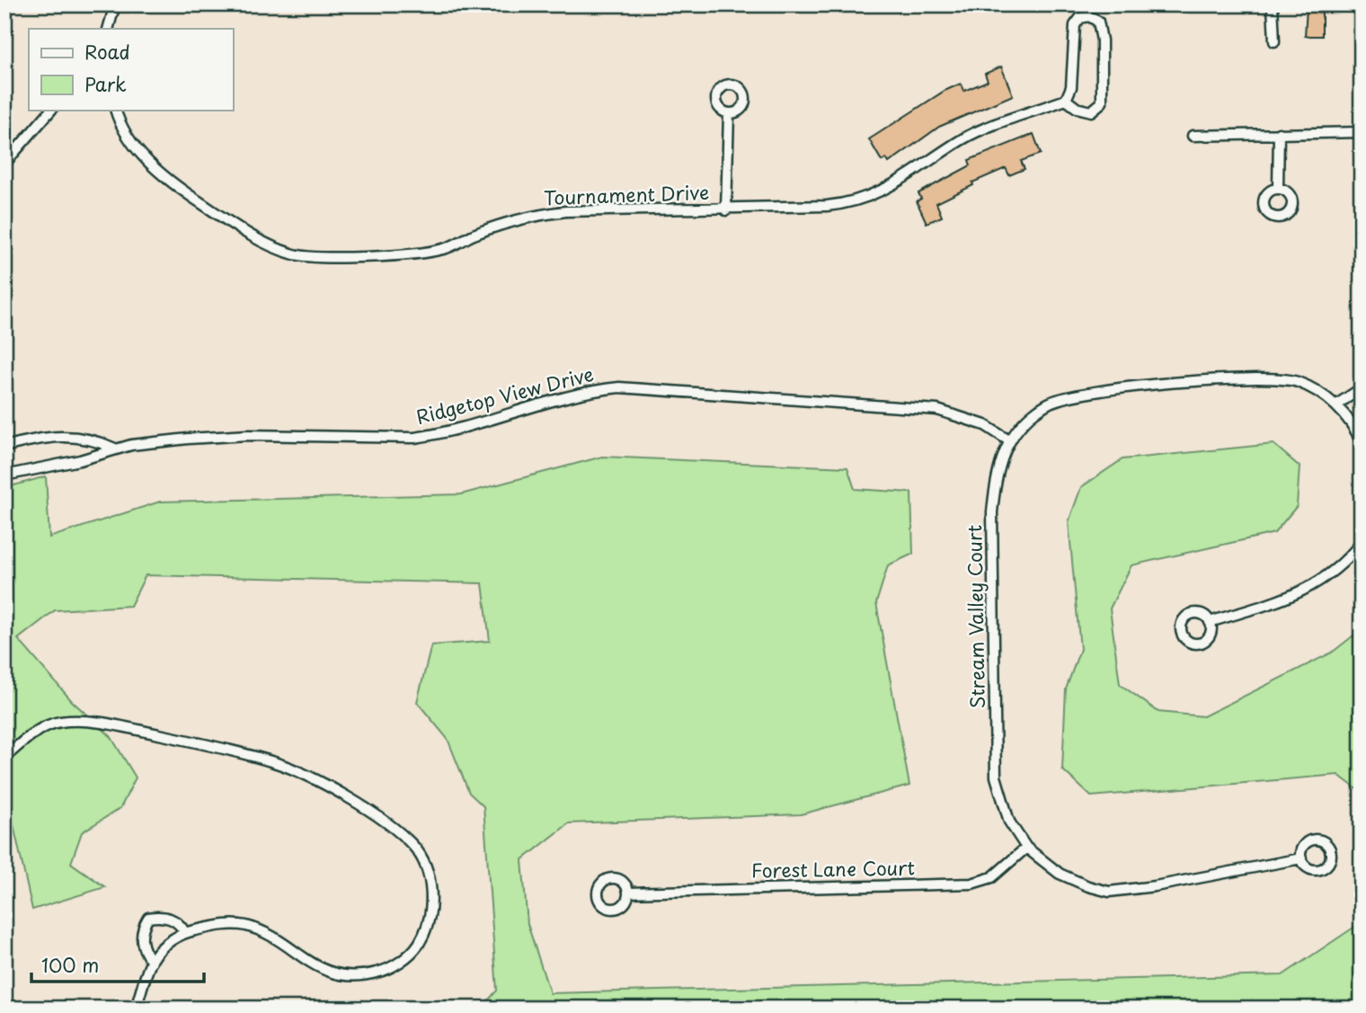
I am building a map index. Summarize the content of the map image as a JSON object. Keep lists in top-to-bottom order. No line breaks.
{"streets":{"street":["Tournament Drive","Ridgetop View Drive","Stream Valley Court","Forest Lane Court"]},"crossings":[["Ridgetop View Drive","Stream Valley Court"],["Stream Valley Court","Forest Lane Court"]],"legend":["Road","Park"],"scale_bar":"100 m"}
